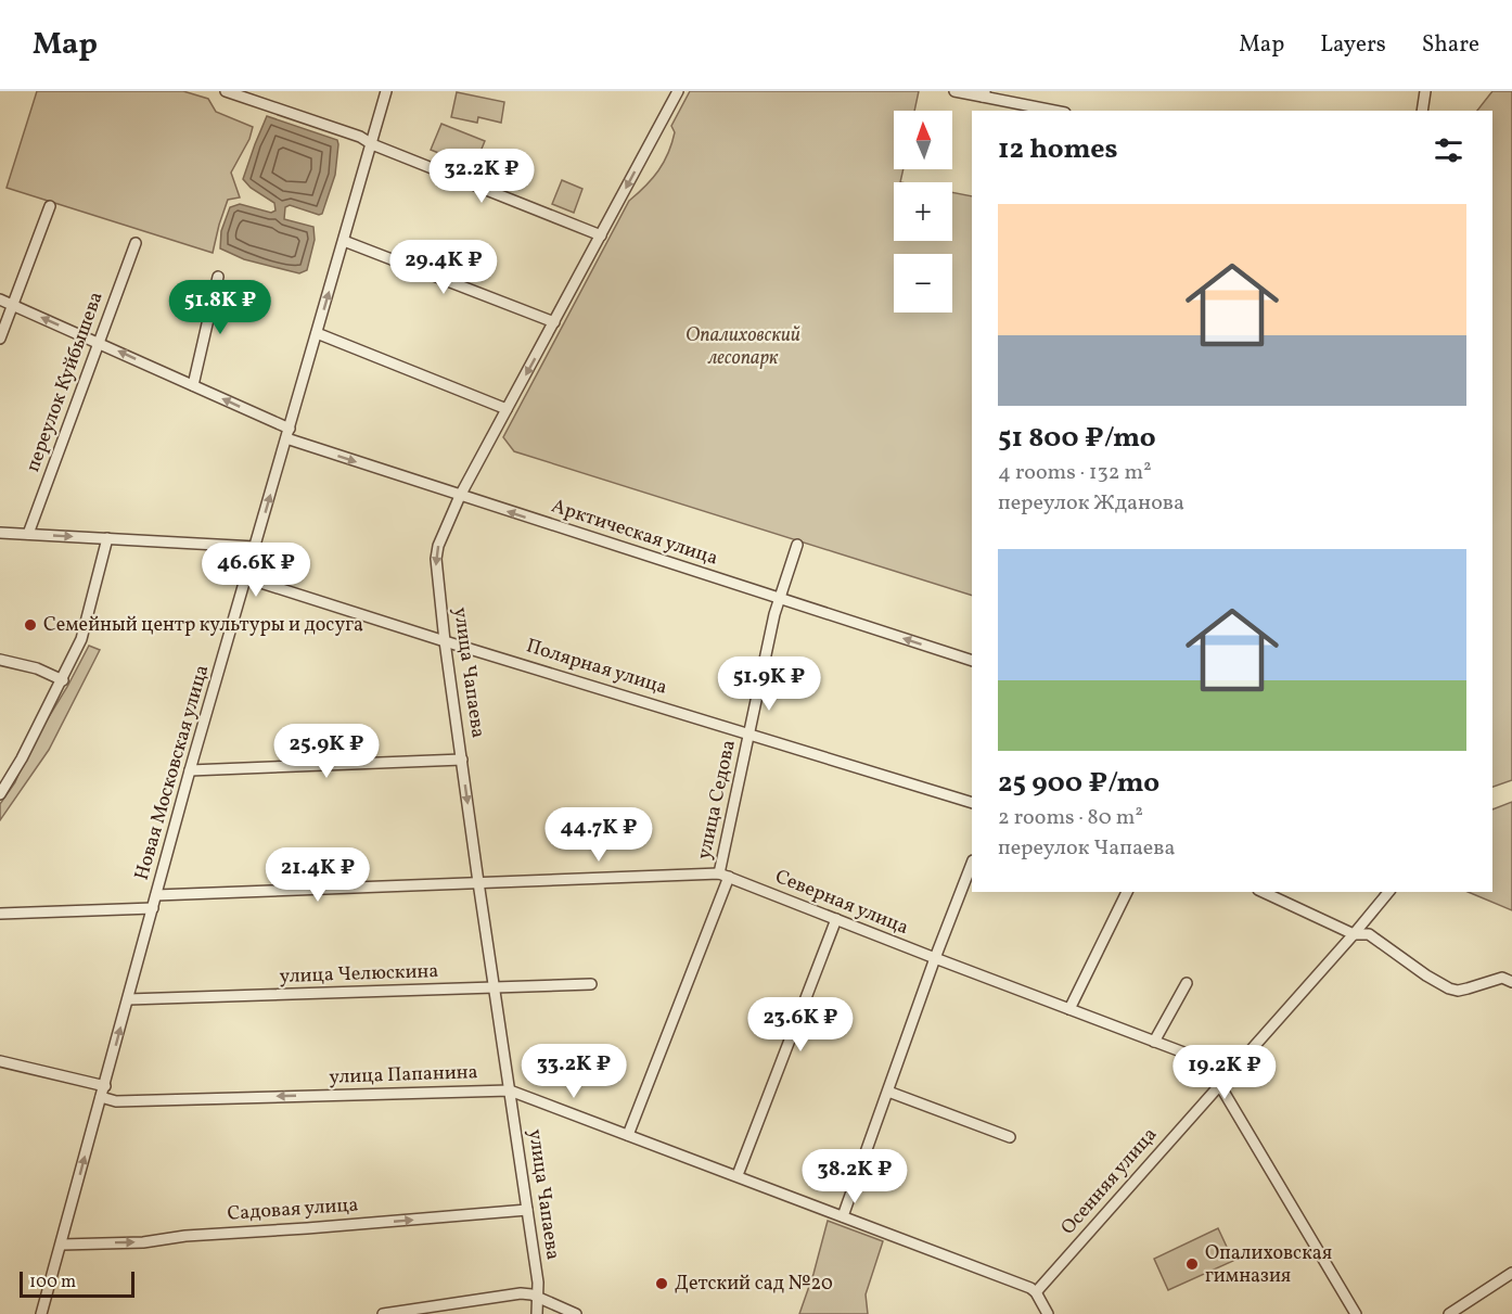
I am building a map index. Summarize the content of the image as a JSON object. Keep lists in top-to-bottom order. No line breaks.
{"streets":{"street":["переулок Куйбышева","Арктическая улица","Полярная улица","улица Чапаева","Новая Московская улица","улица Седова","Северная улица","улица Челюскина","улица Папанина","Осенняя улица","Садовая улица"]},"crossings":[["переулок Куйбышева","Арктическая улица"],["Арктическая улица","улица Чапаева"],["Арктическая улица","Новая Московская улица"],["Арктическая улица","улица Седова"],["Полярная улица","улица Чапаева"],["Полярная улица","Новая Московская улица"],["Полярная улица","улица Седова"],["улица Чапаева","Северная улица"],["улица Чапаева","улица Челюскина"],["улица Чапаева","улица Папанина"],["улица Чапаева","Садовая улица"],["Новая Московская улица","Северная улица"],["Новая Московская улица","улица Челюскина"],["Новая Московская улица","улица Папанина"],["Новая Московская улица","Садовая улица"],["улица Седова","Северная улица"],["улица Седова","улица Папанина"],["Северная улица","Осенняя улица"],["улица Папанина","Осенняя улица"]],"one_way":["улица Чапаева","Новая Московская улица","улица Папанина","Садовая улица"],"parks":["Опалиховский лесопарк"],"places":["Семейный центр культуры и досуга","Опалиховская гимназия","Детский сад №20"],"scale_bar":"100 m","north":"top","page":{"header":"Map","nav":["Map","Layers","Share"],"map_buttons":["+","−"],"heading":"12 homes","price":["32.2K ₽","29.4K ₽","51.8K ₽","46.6K ₽","51.9K ₽","25.9K ₽","44.7K ₽","21.4K ₽","23.6K ₽","33.2K ₽","19.2K ₽","38.2K ₽"],"list":[{"name":"51 800 ₽/mo","note":"4 rooms · 132 m² · переулок Жданова"},{"name":"25 900 ₽/mo","note":"2 rooms · 80 m² · переулок Чапаева"}],"scale":"100 m"}}
